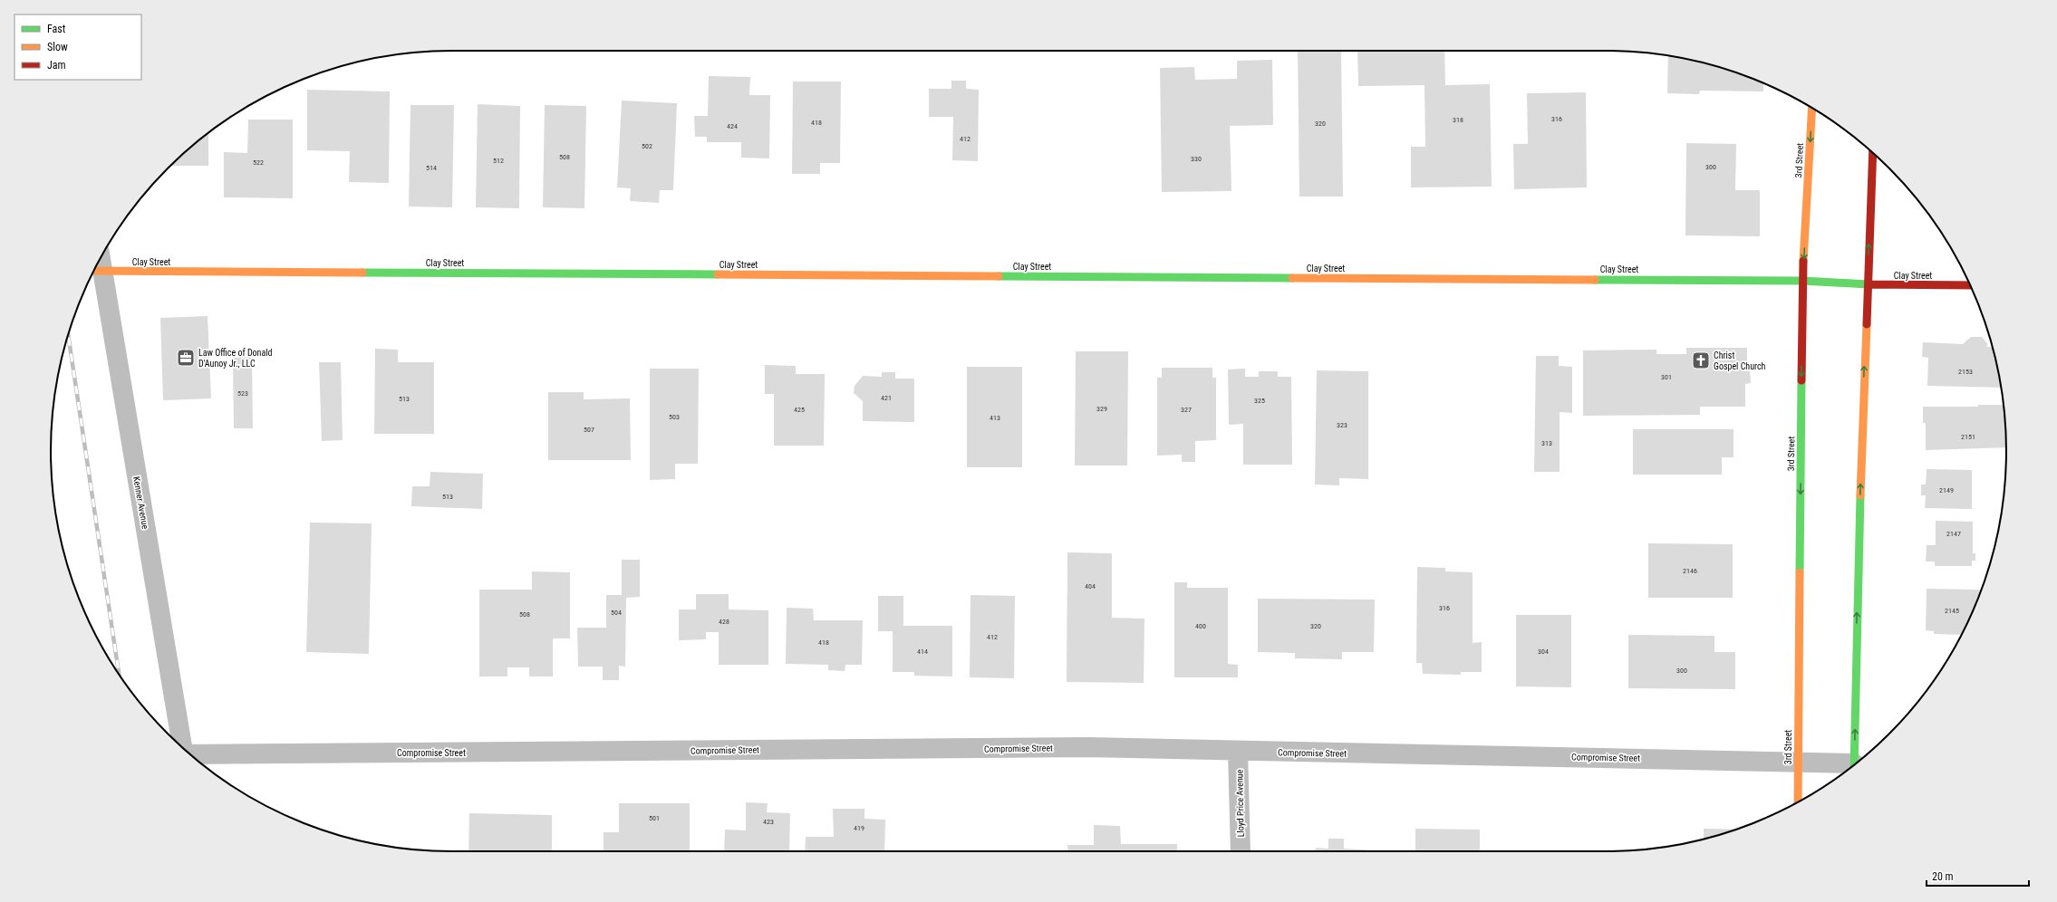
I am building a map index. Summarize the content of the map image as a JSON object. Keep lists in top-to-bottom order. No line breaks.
{"streets":{"street":["3rd Street","Clay Street","Kenner Avenue","Compromise Street","Lloyd Price Avenue"]},"crossings":[["3rd Street","Clay Street"],["3rd Street","Compromise Street"],["Clay Street","Kenner Avenue"],["Compromise Street","Lloyd Price Avenue"]],"places":{"office":["Law Office of Donald D'Aunoy Jr., LLC"],"church":["Christ Gospel Church"]},"house_numbers":["316","318","418","320","424","412","502","508","330","512","522","300","514","2153","301","523","421","513","325","329","425","327","503","413","323","507","2151","313","2149","513","2147","2146","404","316","2145","504","508","428","400","320","412","418","414","304","300","501","423","419"],"legend":["Fast","Slow","Jam"],"scale_bar":"20 m"}
